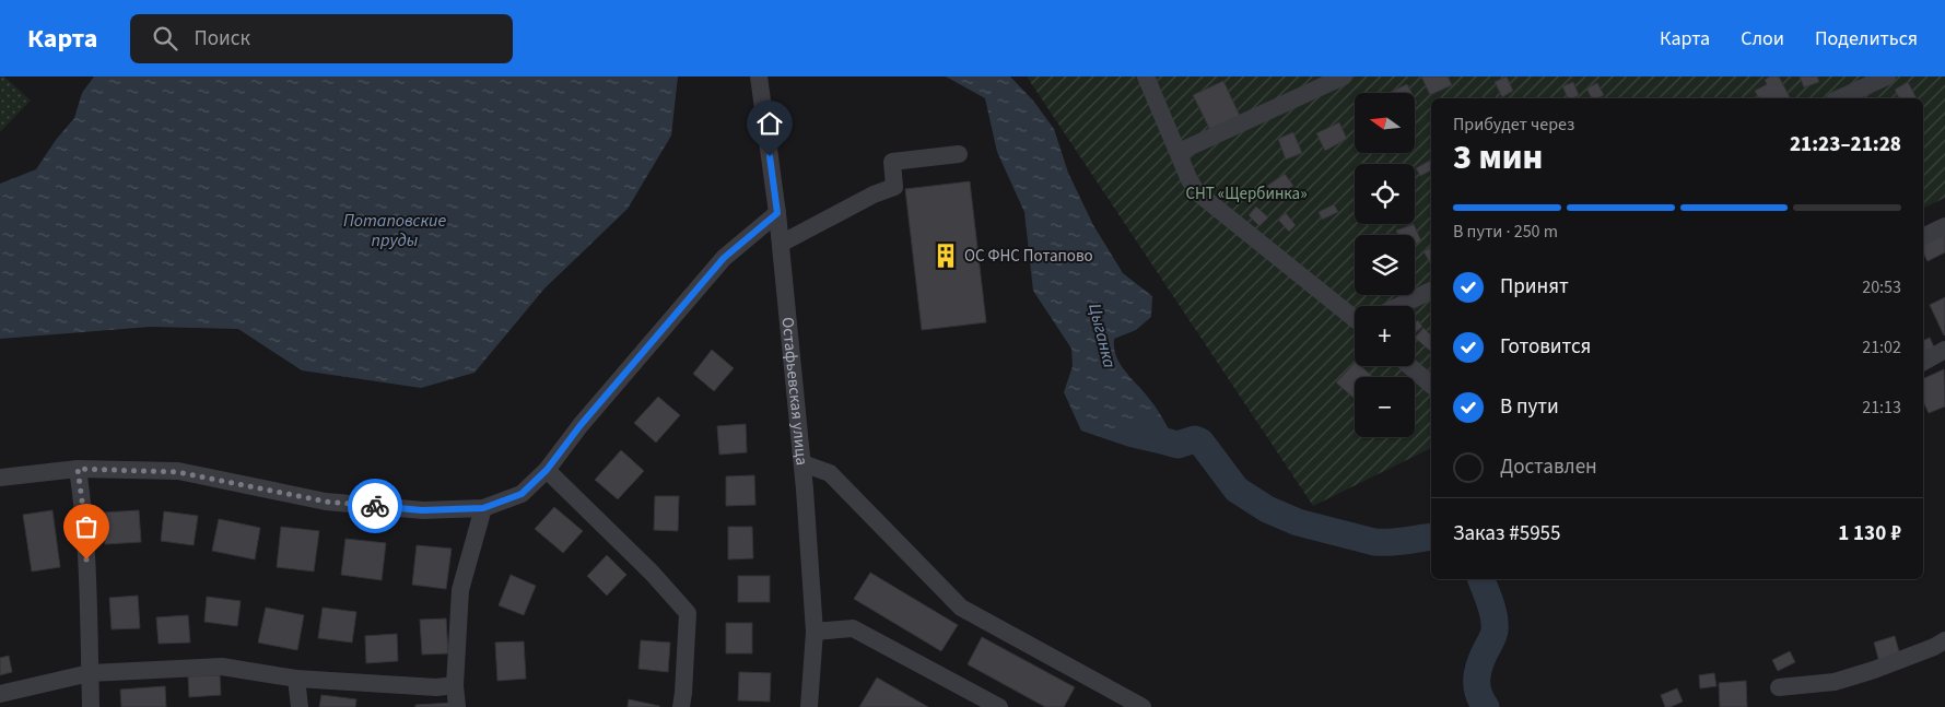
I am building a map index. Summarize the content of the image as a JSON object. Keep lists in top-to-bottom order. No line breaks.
{"streets":{"street":["Остафьевская улица"]},"water":["Потаповские пруды","Цыганка"],"parks":["СНТ «Щербинка»"],"places":{"building":["ОС ФНС Потапово"]},"north":"left","page":{"header":"Карта","search":"Поиск","nav":["Карта","Слои","Поделиться"],"map_buttons":["+","−"],"heading":["3 мин","Прибудет через","21:23–21:28"],"panel":["Заказ #5955","1 130 ₽"],"bar":"В пути · 250 m","list":[["Принят","20:53"],["Готовится","21:02"],["В пути","21:13"],"Доставлен"]}}
